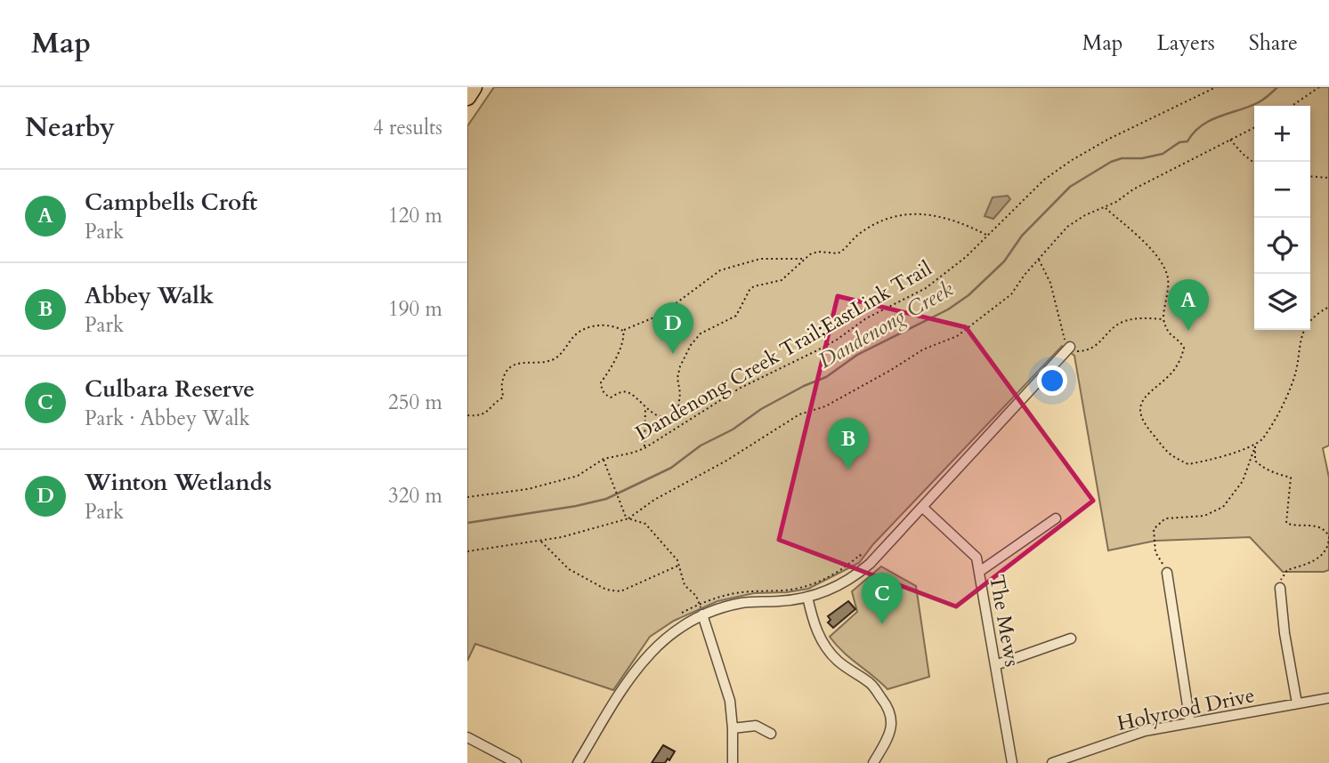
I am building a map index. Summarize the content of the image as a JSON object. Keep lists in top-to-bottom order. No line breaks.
{"streets":{"street":["The Mews","Holyrood Drive"],"path":["Dandenong Creek Trail;EastLink Trail"]},"water":["Dandenong Creek"],"page":{"header":"Map","nav":["Map","Layers","Share"],"heading":["Nearby","4 results"],"map_buttons":["+","−"],"list":[{"mark":"A","name":"Campbells Croft","note":"Park","value":"120 m"},{"mark":"B","name":"Abbey Walk","note":"Park","value":"190 m"},{"mark":"C","name":"Culbara Reserve","note":"Park · Abbey Walk","value":"250 m"},{"mark":"D","name":"Winton Wetlands","note":"Park","value":"320 m"}],"pins":["A","D","B","C"]}}
